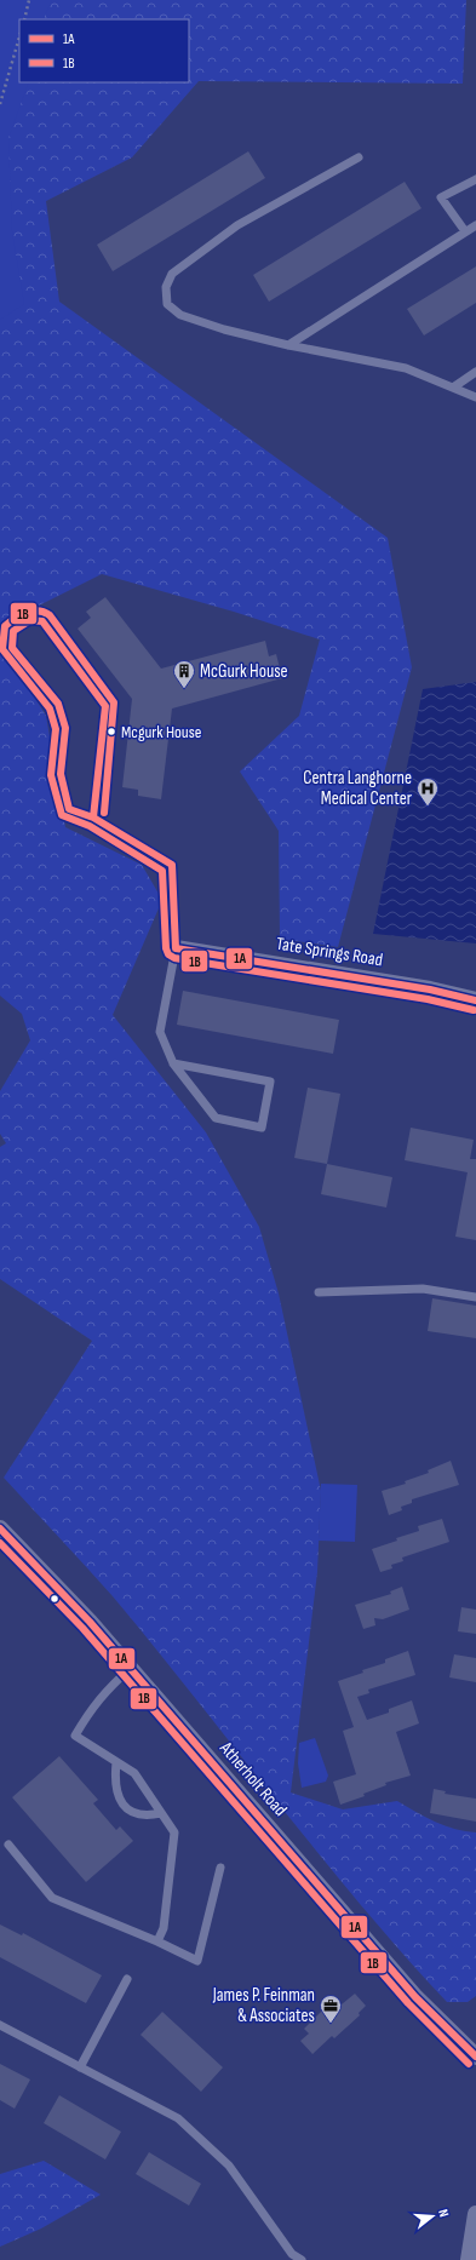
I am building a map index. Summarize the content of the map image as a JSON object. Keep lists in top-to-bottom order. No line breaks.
{"streets":{"street":["Tate Springs Road","Atherholt Road"]},"places":{"building":["McGurk House"],"other":["Mcgurk House"],"hospital":["Centra Langhorne Medical Center"],"office":["James P. Feinman & Associates"]},"lines":["transit line 1B","transit line 1A"],"legend":["1A","1B"],"north":"right"}
